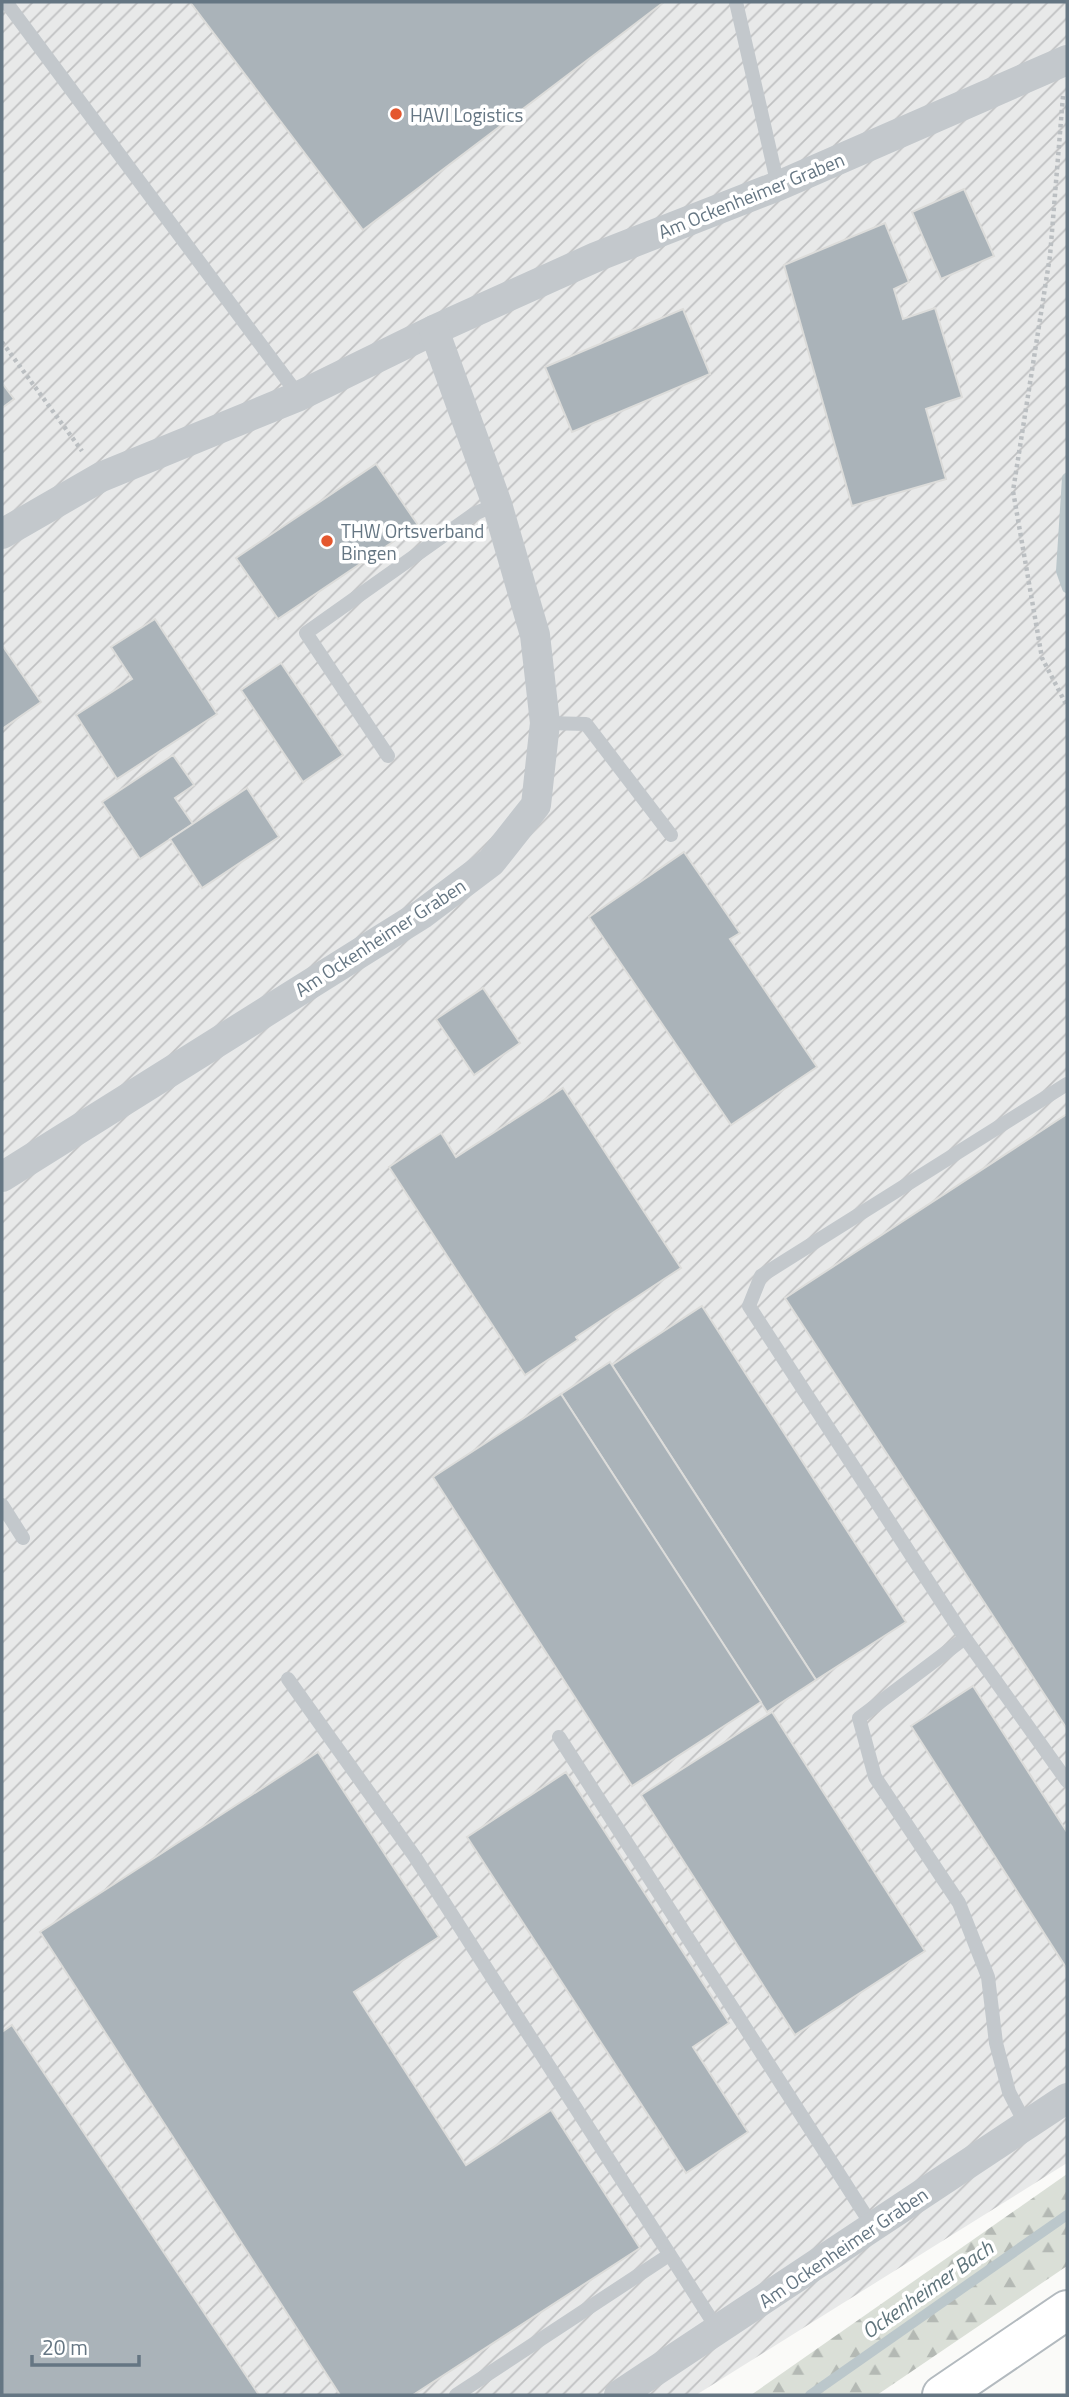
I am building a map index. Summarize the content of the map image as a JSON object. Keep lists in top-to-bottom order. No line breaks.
{"streets":{"street":["Am Ockenheimer Graben"]},"water":["Ockenheimer Bach"],"places":["HAVI Logistics","THW Ortsverband Bingen"],"scale_bar":"20 m"}
